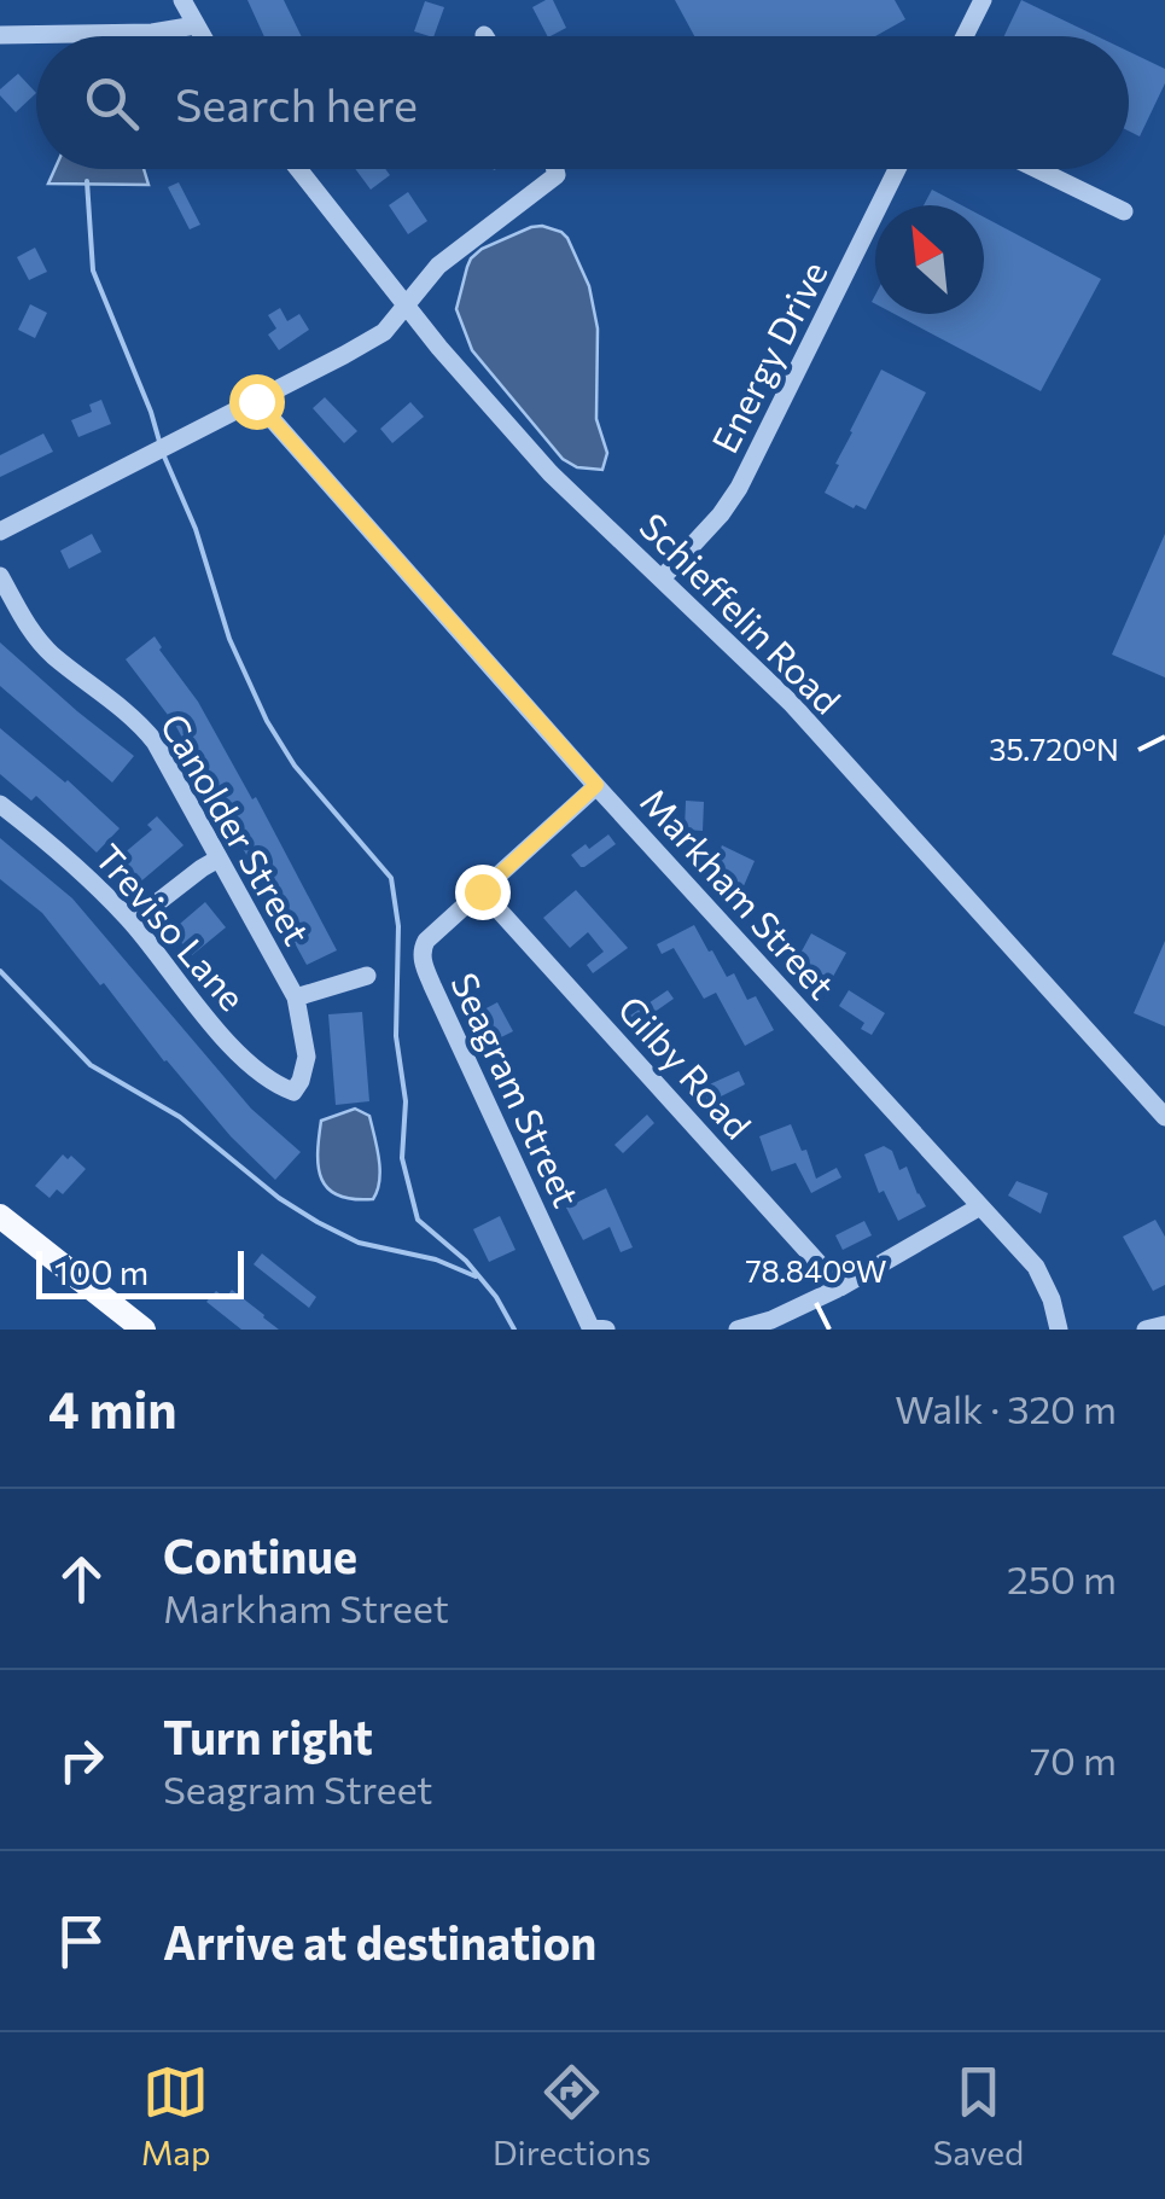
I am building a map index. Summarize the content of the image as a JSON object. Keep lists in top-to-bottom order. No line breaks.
{"streets":{"street":["Energy Drive","Schieffelin Road","Canolder Street","Markham Street","Treviso Lane","Gilby Road","Seagram Street"]},"crossings":[["Energy Drive","Schieffelin Road"],["Canolder Street","Treviso Lane"],["Markham Street","Seagram Street"],["Gilby Road","Seagram Street"]],"scale_bar":"100 m","north":"top left","page":{"search":"Search here","scale":"100 m","heading":["4 min","Walk · 320 m"],"list":[["Continue","Markham Street","250 m"],["Turn right","Seagram Street","70 m"],"Arrive at destination"],"nav":["Map","Directions","Saved"]},"coordinates":["35.720°N","78.840°W"]}
